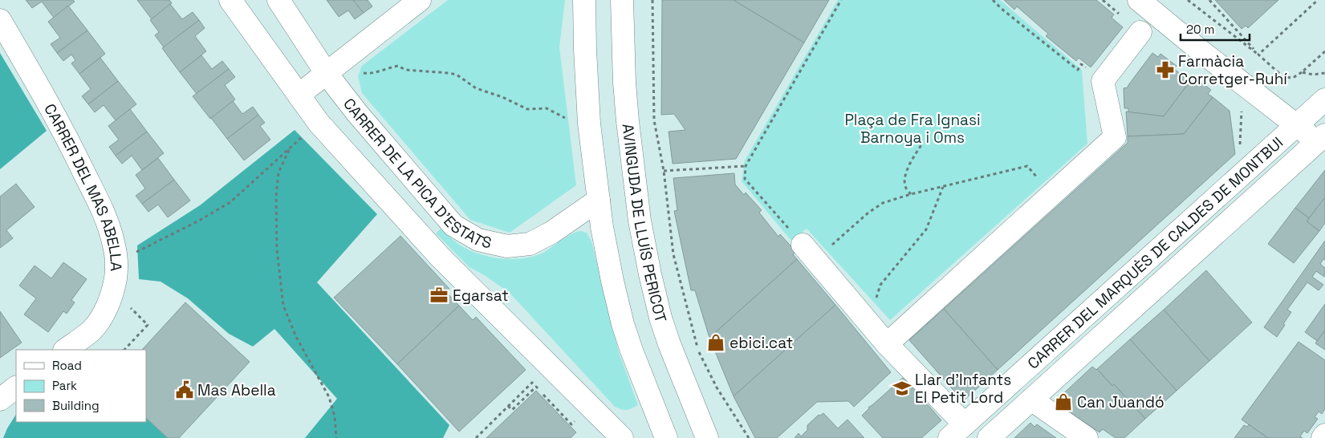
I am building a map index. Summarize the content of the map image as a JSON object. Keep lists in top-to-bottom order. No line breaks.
{"streets":{"street":["CARRER DE LA PICA D'ESTATS","CARRER DEL MAS ABELLA","AVINGUDA DE LLUÍS PERICOT","CARRER DEL MARQUÈS DE CALDES DE MONTBUI"]},"parks":["Plaça de Fra Ignasi Barnoya i Oms"],"places":{"pharmacy":["Farmàcia Corretger-Ruhí"],"office":["Egarsat"],"shop":["ebici.cat","Can Juandó"],"school or university":["Llar d'Infants El Petit Lord"],"public building":["Mas Abella"]},"legend":["Road","Park","Building"],"scale_bar":"20 m"}
